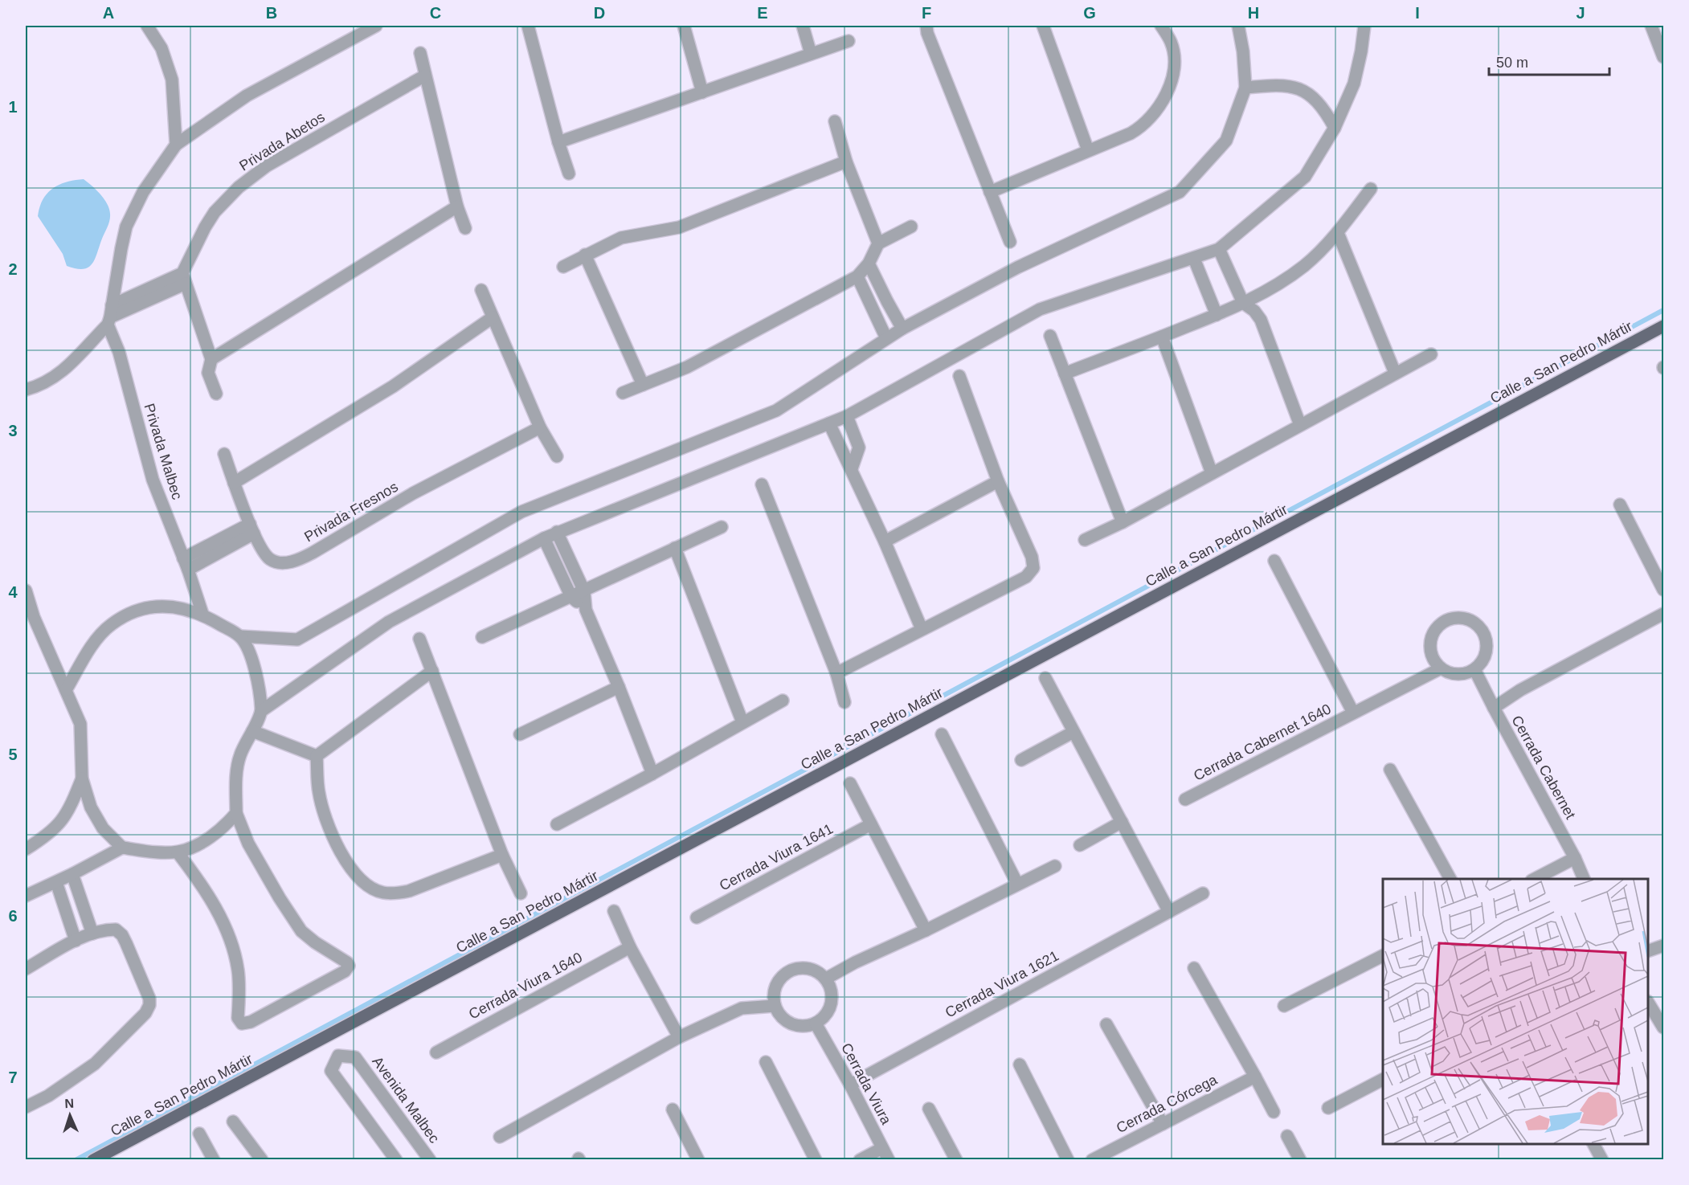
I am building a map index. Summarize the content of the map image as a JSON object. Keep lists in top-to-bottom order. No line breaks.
{"streets":{"main road":["Calle a San Pedro Mártir"],"street":["Privada Abetos","Privada Malbec","Privada Fresnos","Cerrada Cabernet 1640","Cerrada Cabernet","Cerrada Viura 1641","Cerrada Viura 1621","Cerrada Viura 1640","Cerrada Viura","Avenida Malbec","Cerrada Córcega"]},"crossings":[["Cerrada Cabernet 1640","Cerrada Cabernet"],["Cerrada Viura 1621","Cerrada Viura"]],"scale_bar":"50 m","north":"top","grid":{"columns":["A","B","C","D","E","F","G","H","I","J"],"rows":["1","2","3","4","5","6","7"]}}
